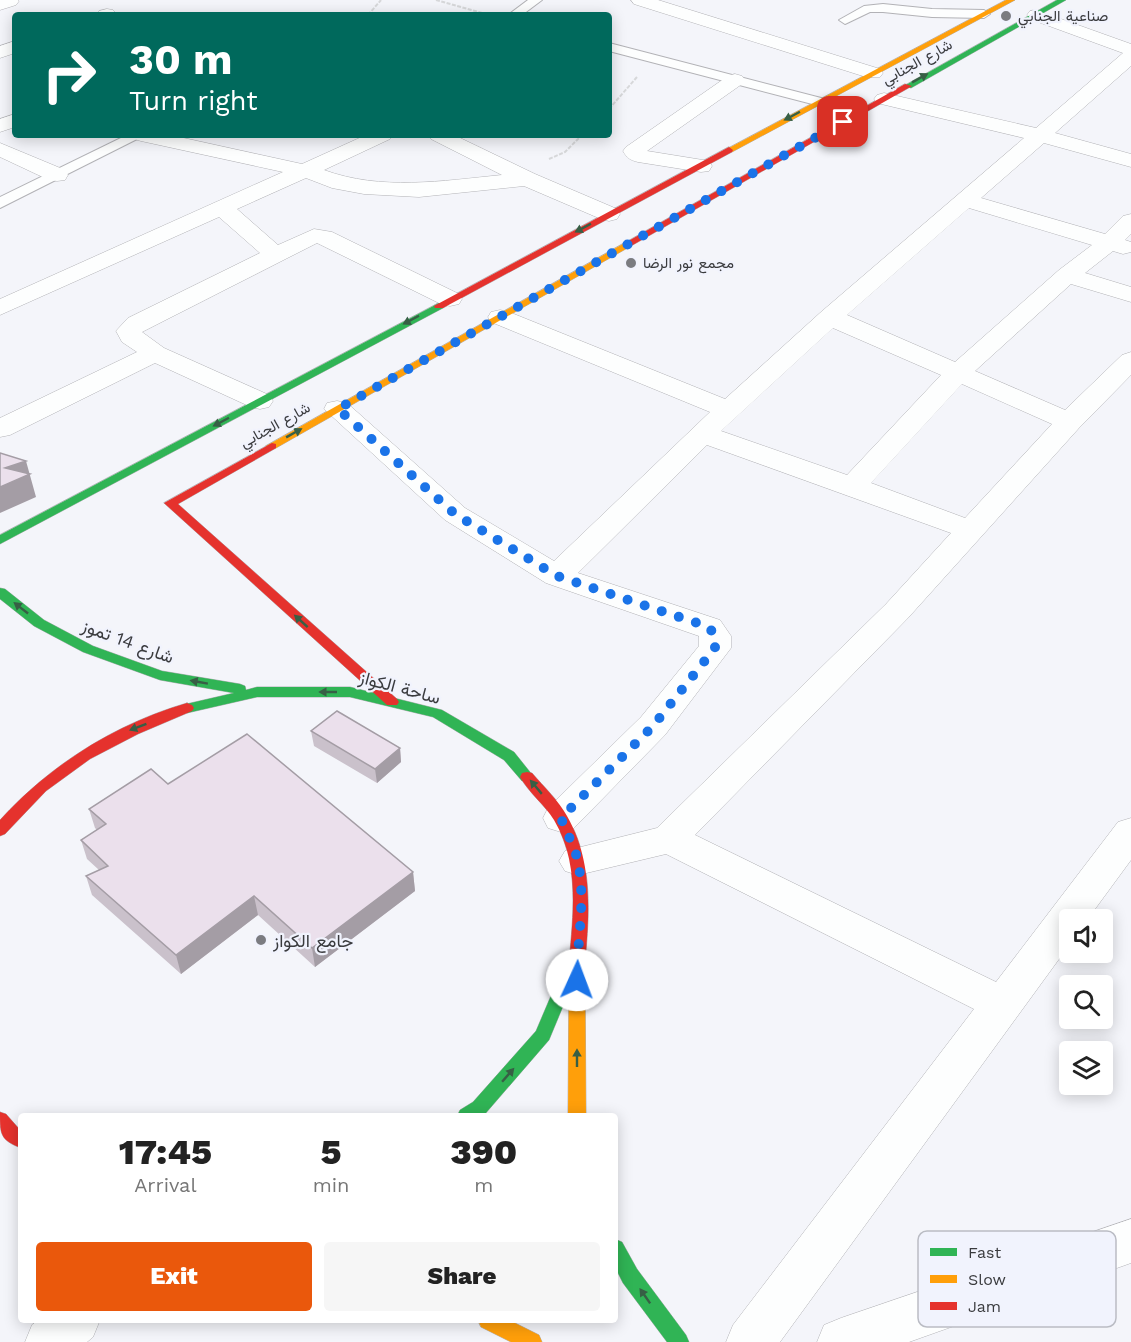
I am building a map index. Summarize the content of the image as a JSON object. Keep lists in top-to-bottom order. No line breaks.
{"streets":{"street":["شارع الجنابي","شارع 14 تموز","ساحة الكواز"]},"crossings":[["شارع الجنابي","ساحة الكواز"],["شارع 14 تموز","ساحة الكواز"]],"one_way":["شارع 14 تموز"],"places":["صناعية الجنابي","مجمع نور الرضا","جامع الكواز"],"legend":["Fast","Slow","Jam"],"page":{"turn":["30 m","Turn right"],"eta":["17:45","Arrival","5","min","390","m"],"buttons":["Exit","Share"]}}
